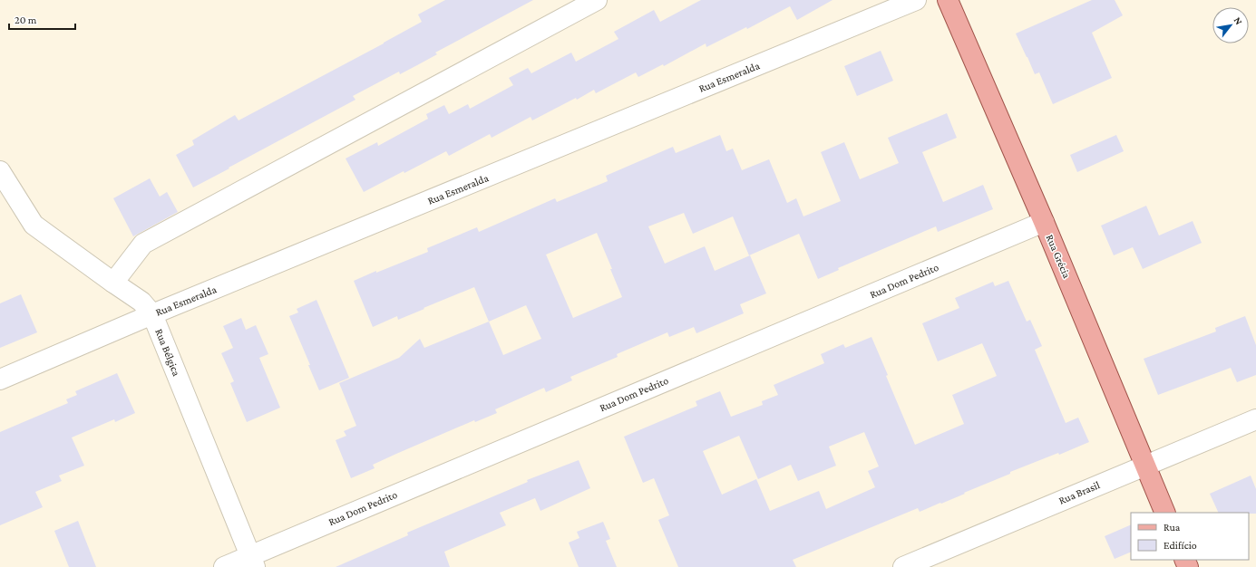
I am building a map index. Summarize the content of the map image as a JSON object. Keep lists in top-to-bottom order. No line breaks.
{"streets":{"main road":["Rua Grécia"],"street":["Rua Esmeralda","Rua Dom Pedrito","Rua Bélgica","Rua Brasil"]},"crossings":[["Rua Esmeralda","Rua Bélgica"],["Rua Grécia","Rua Dom Pedrito"],["Rua Grécia","Rua Brasil"],["Rua Dom Pedrito","Rua Bélgica"]],"legend":["Rua","Edifício"],"scale_bar":"20 m","north":"top right"}
